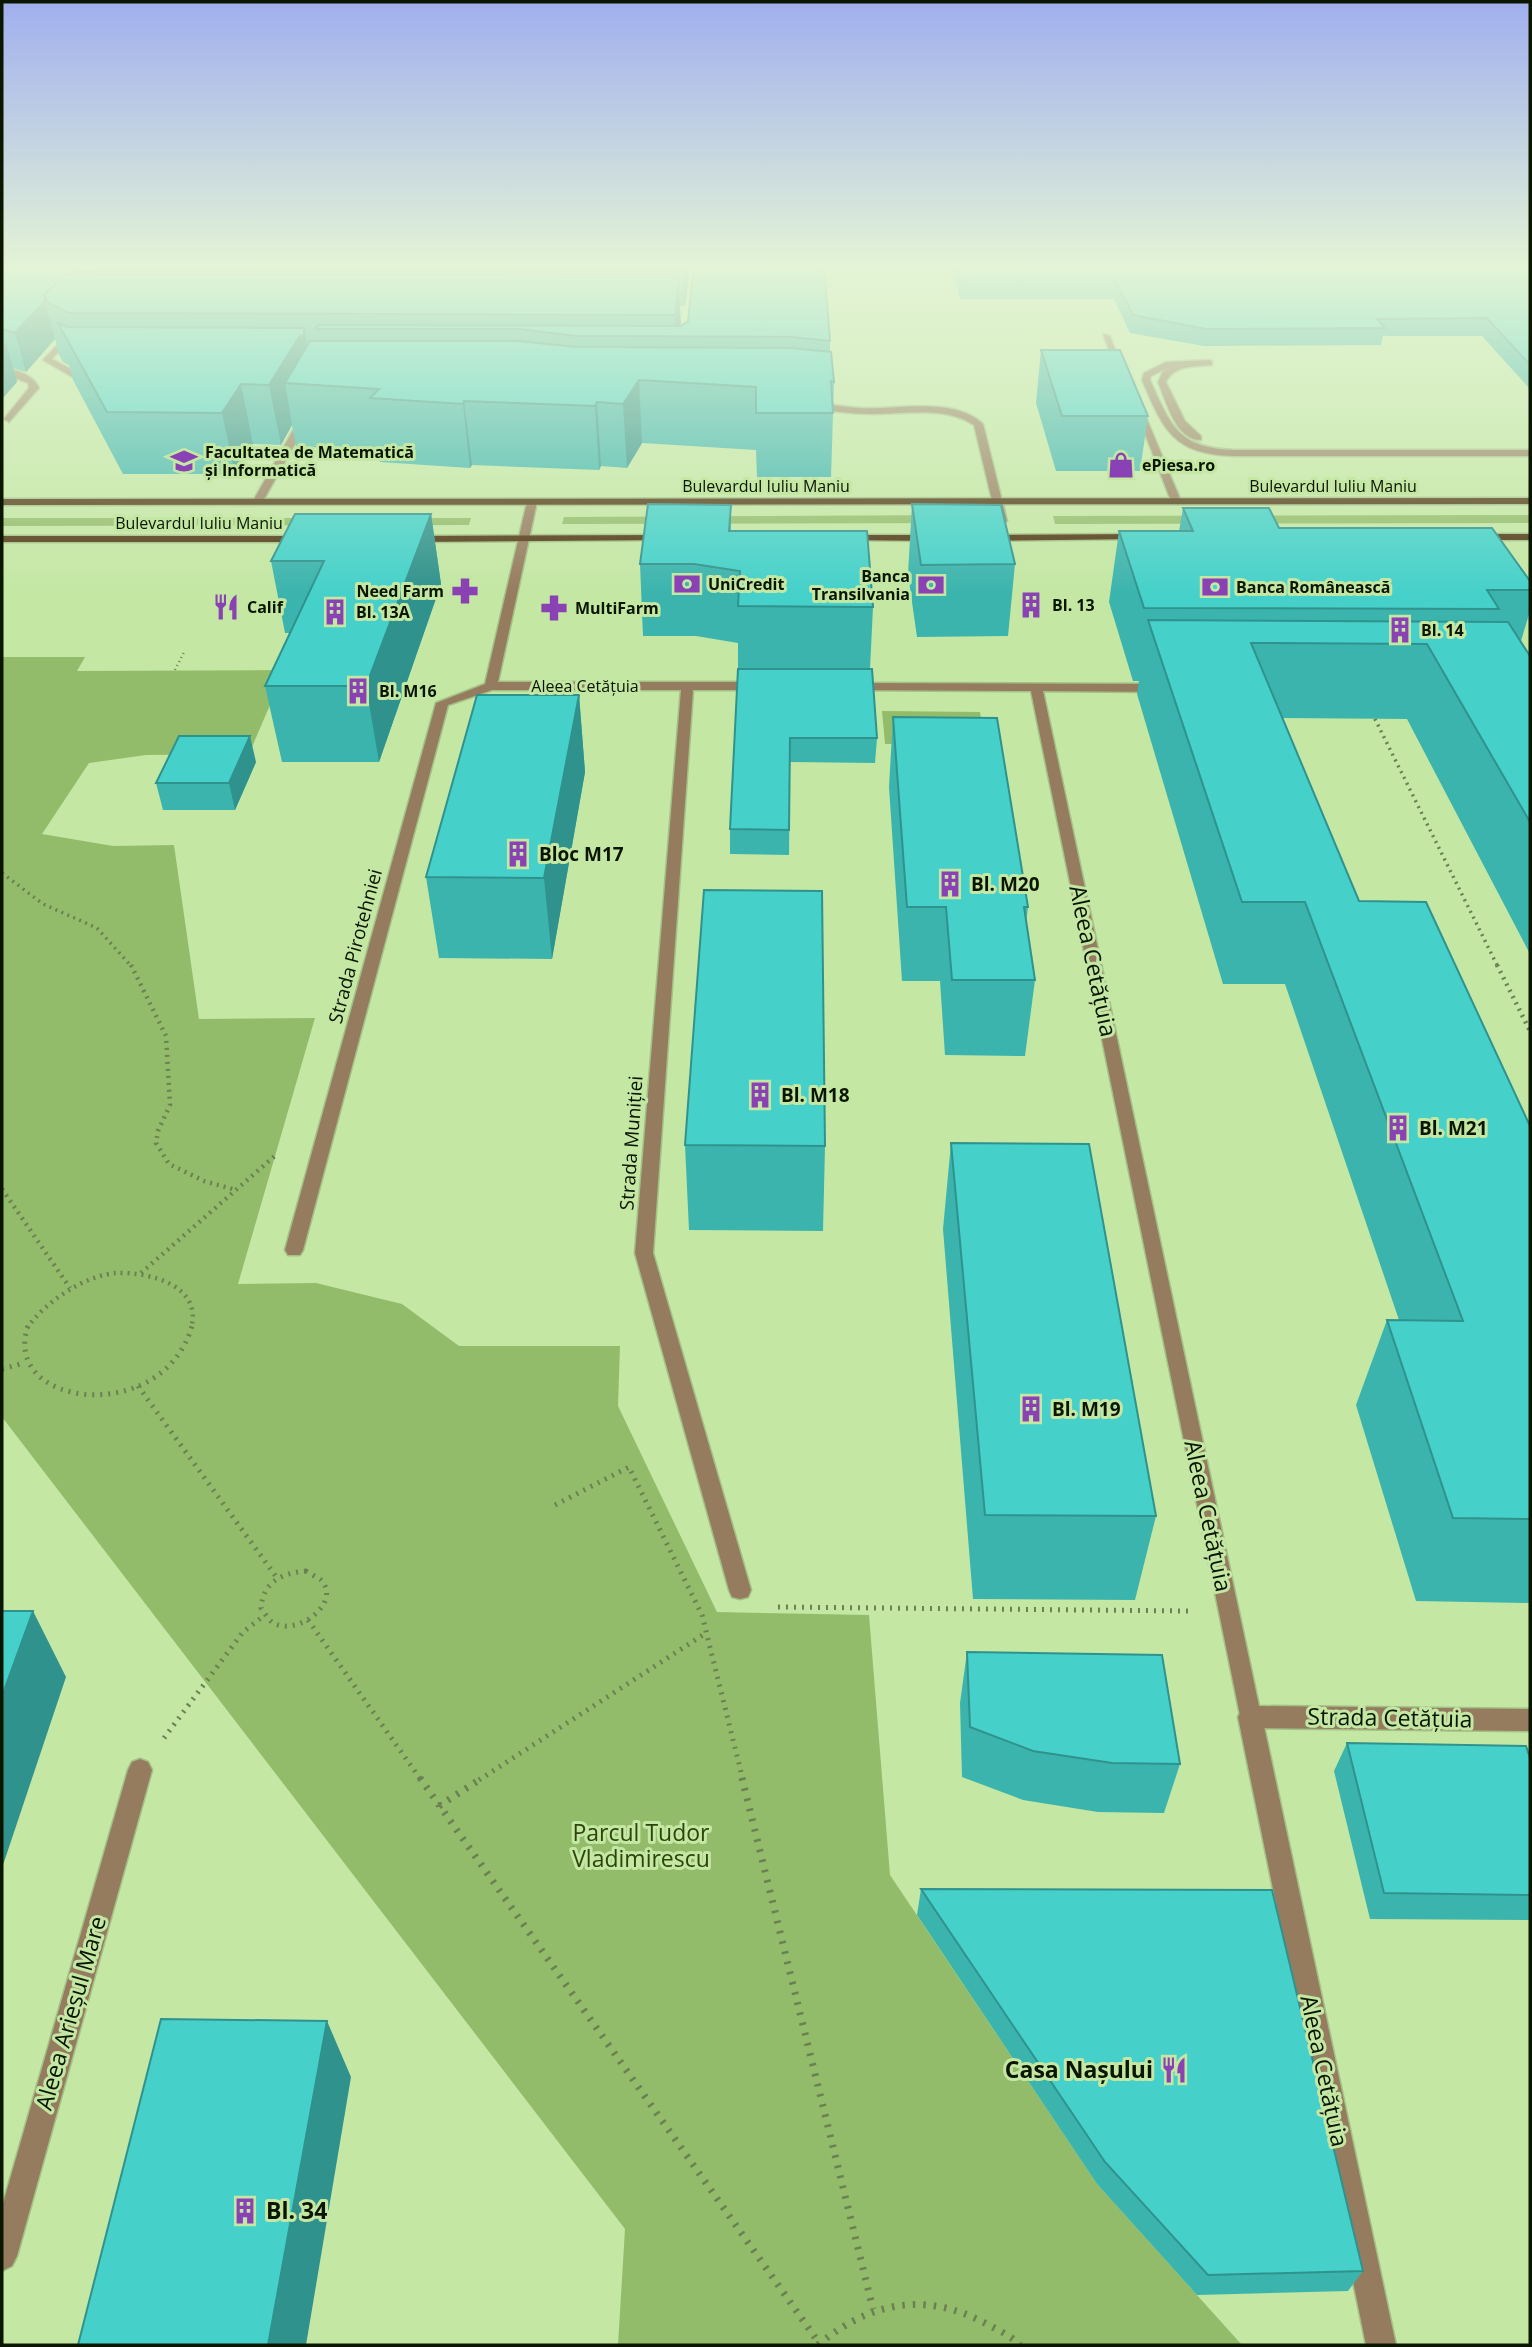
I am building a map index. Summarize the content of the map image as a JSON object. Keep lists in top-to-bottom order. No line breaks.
{"streets":{"main road":["Bulevardul Iuliu Maniu"],"street":["Aleea Cetățuia","Strada Pirotehniei","Strada Muniției","Strada Cetățuia","Aleea Arieșul Mare"]},"crossings":[["Aleea Cetățuia","Strada Pirotehniei"],["Aleea Cetățuia","Strada Muniției"],["Aleea Cetățuia","Strada Cetățuia"]],"parks":["Parcul Tudor Vladimirescu"],"places":{"school or university":["Facultatea de Matematică și Informatică"],"shop":["ePiesa.ro"],"bank":["UniCredit","Banca Transilvania","Banca Românească"],"pharmacy":["Need Farm","MultiFarm"],"building":["Bl. 13","Bl. 13A","Bl. 14","Bl. M16","Bloc M17","Bl. M20","Bl. M18","Bl. M21","Bl. M19","Bl. 34"],"restaurant":["Calif","Casa Nașului"]}}
